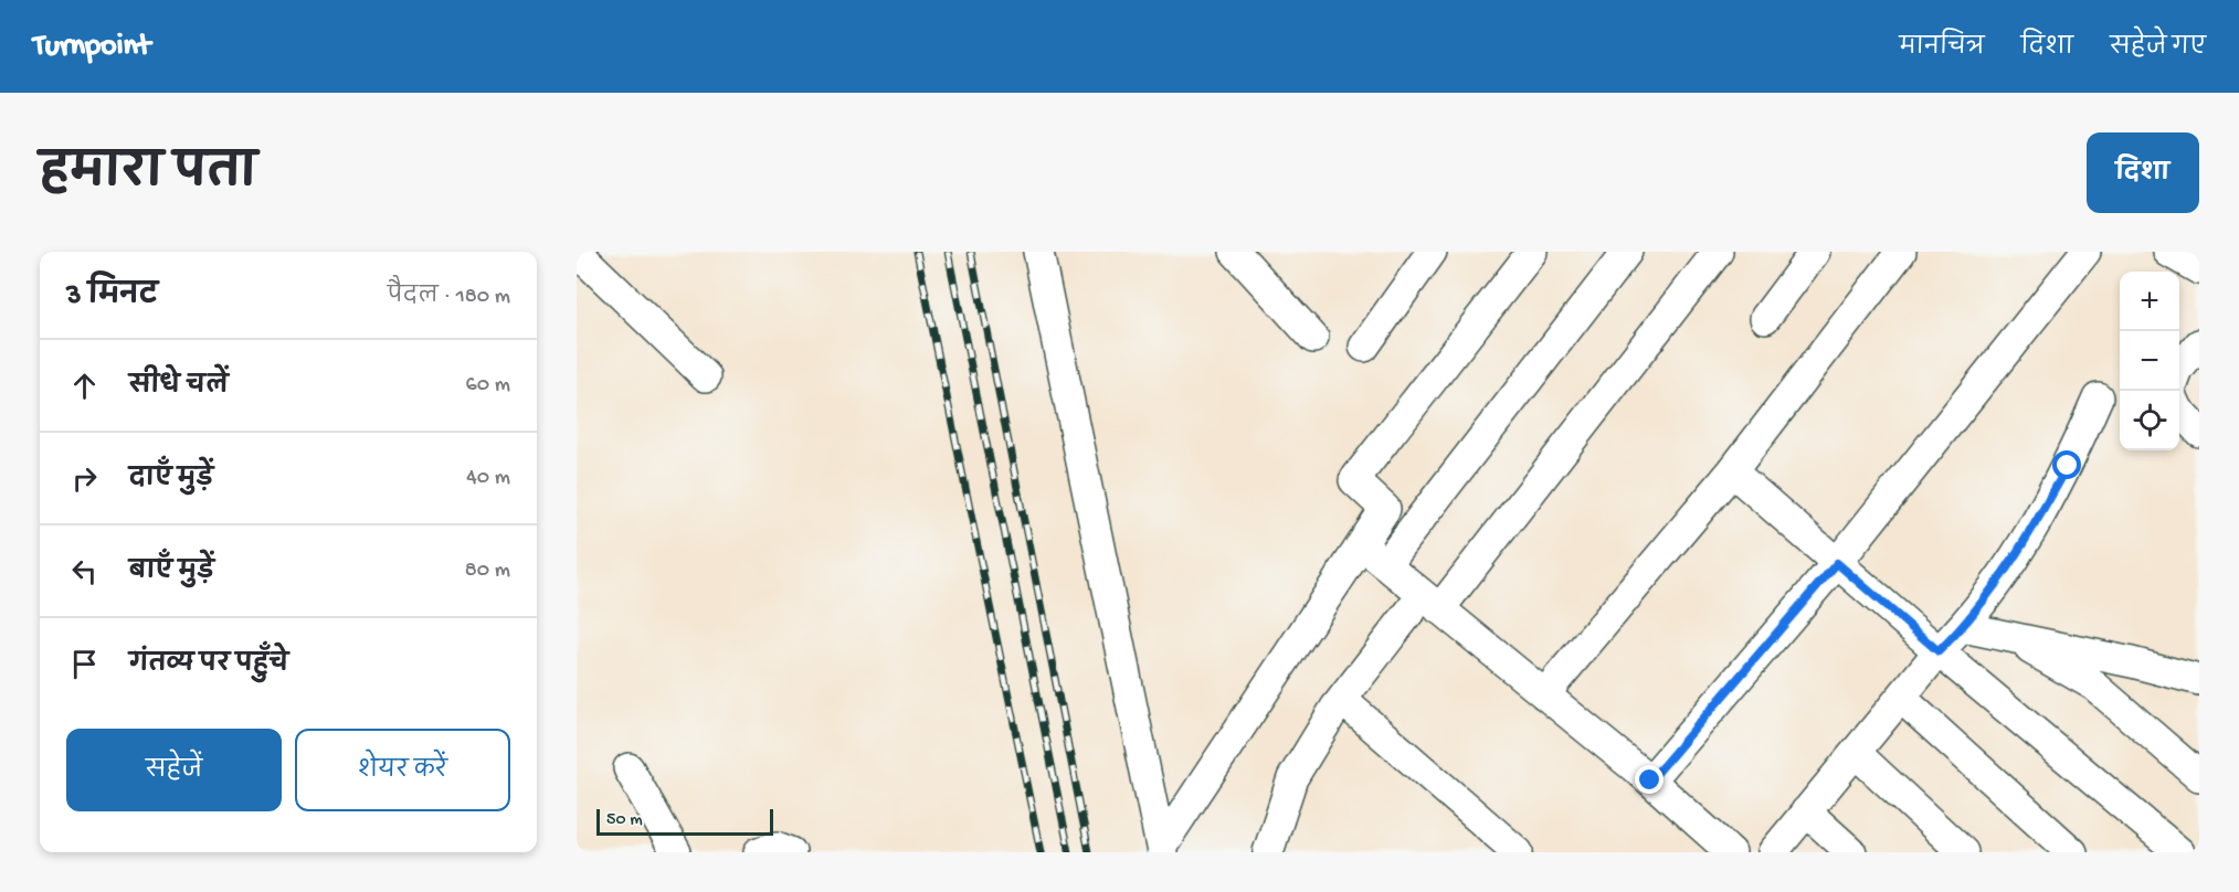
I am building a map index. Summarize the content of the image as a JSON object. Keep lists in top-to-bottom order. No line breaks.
{"scale_bar":"50 m","page":{"header":"Turnpoint","nav":["मानचित्र","दिशा","सहेजे गए"],"title":"हमारा पता","buttons":["दिशा",["सहेजें","शेयर करें"]],"heading":["3 मिनट","पैदल · 180 m"],"map_buttons":["+","−"],"list":[["सीधे चलें","60 m"],["दाएँ मुड़ें","40 m"],["बाएँ मुड़ें","80 m"],"गंतव्य पर पहुँचे"],"scale":"50 m"}}
